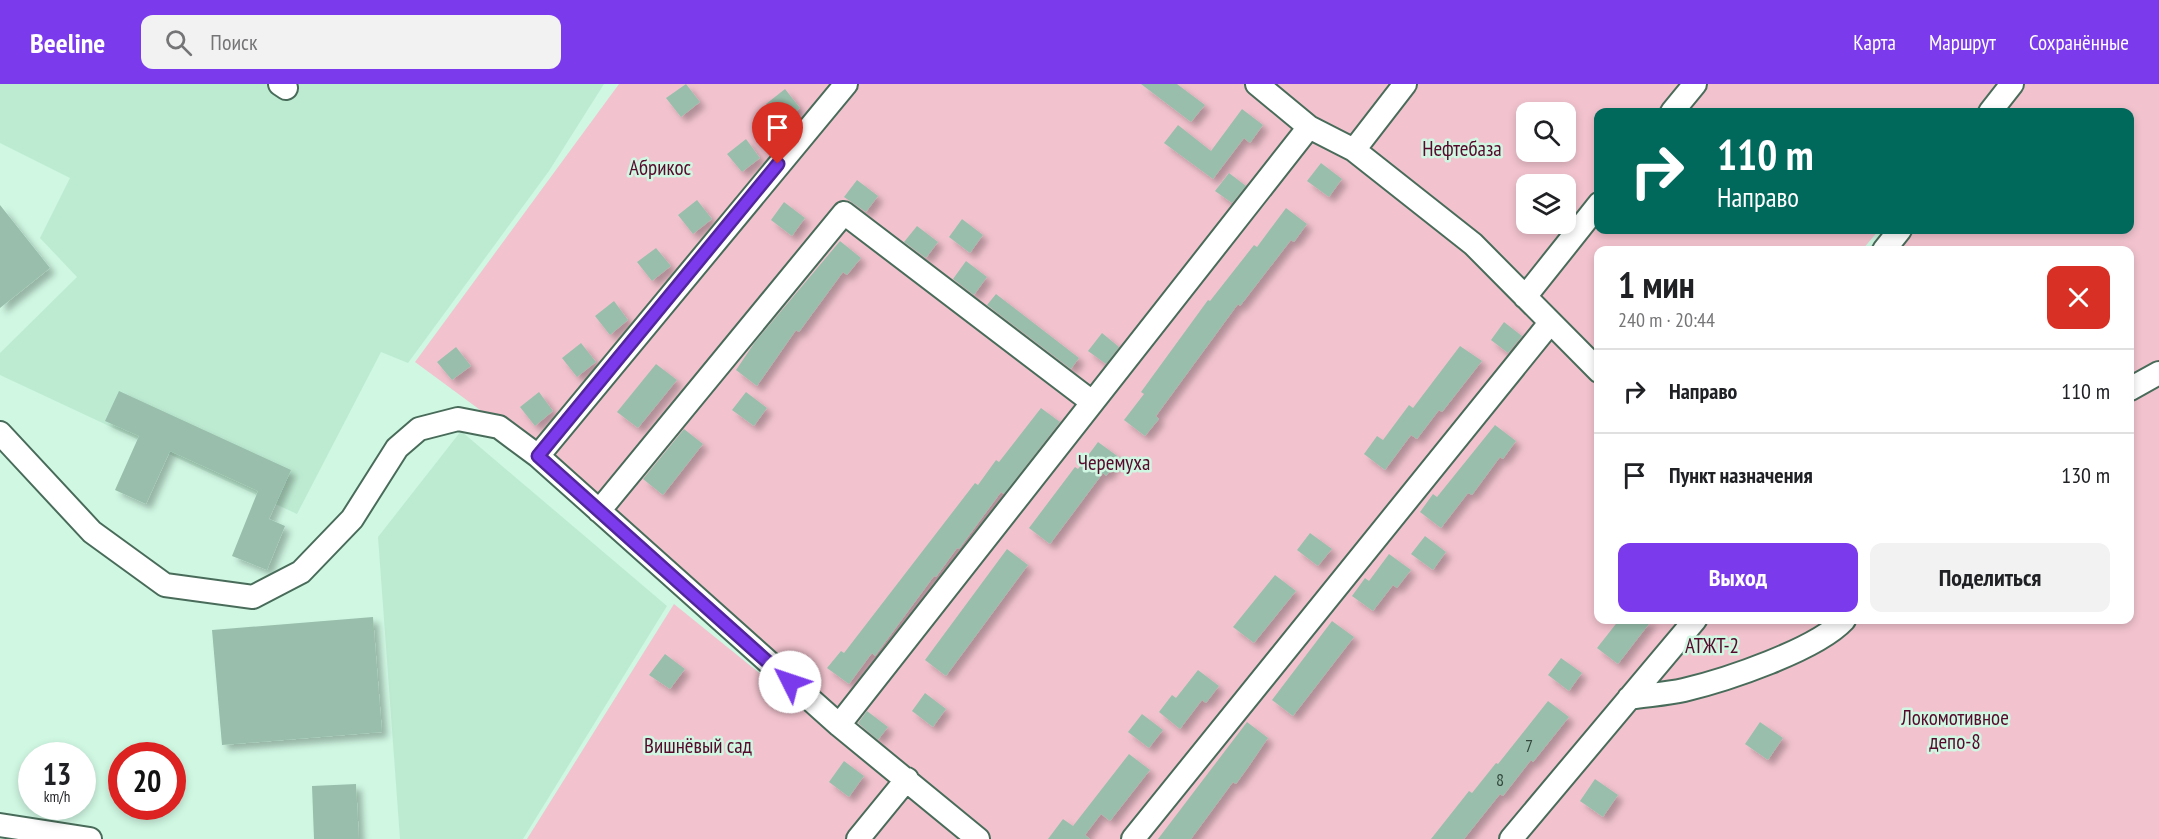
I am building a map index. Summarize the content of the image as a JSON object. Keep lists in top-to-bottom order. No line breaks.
{"parks":["Нефтебаза","Абрикос","Черемуха","АТЖТ-2","Локомотивное депо-8","Вишнёвый сад"],"house_numbers":["7","8"],"page":{"header":"Beeline","search":"Поиск","nav":["Карта","Маршрут","Сохранённые"],"turn":["110 m","Направо"],"heading":["1 мин","240 m · 20:44"],"list":[{"name":"Направо","value":"110 m"},{"name":"Пункт назначения","value":"130 m"}],"buttons":["Выход","Поделиться"],"speed":"13 km/h","limit":"20"}}
